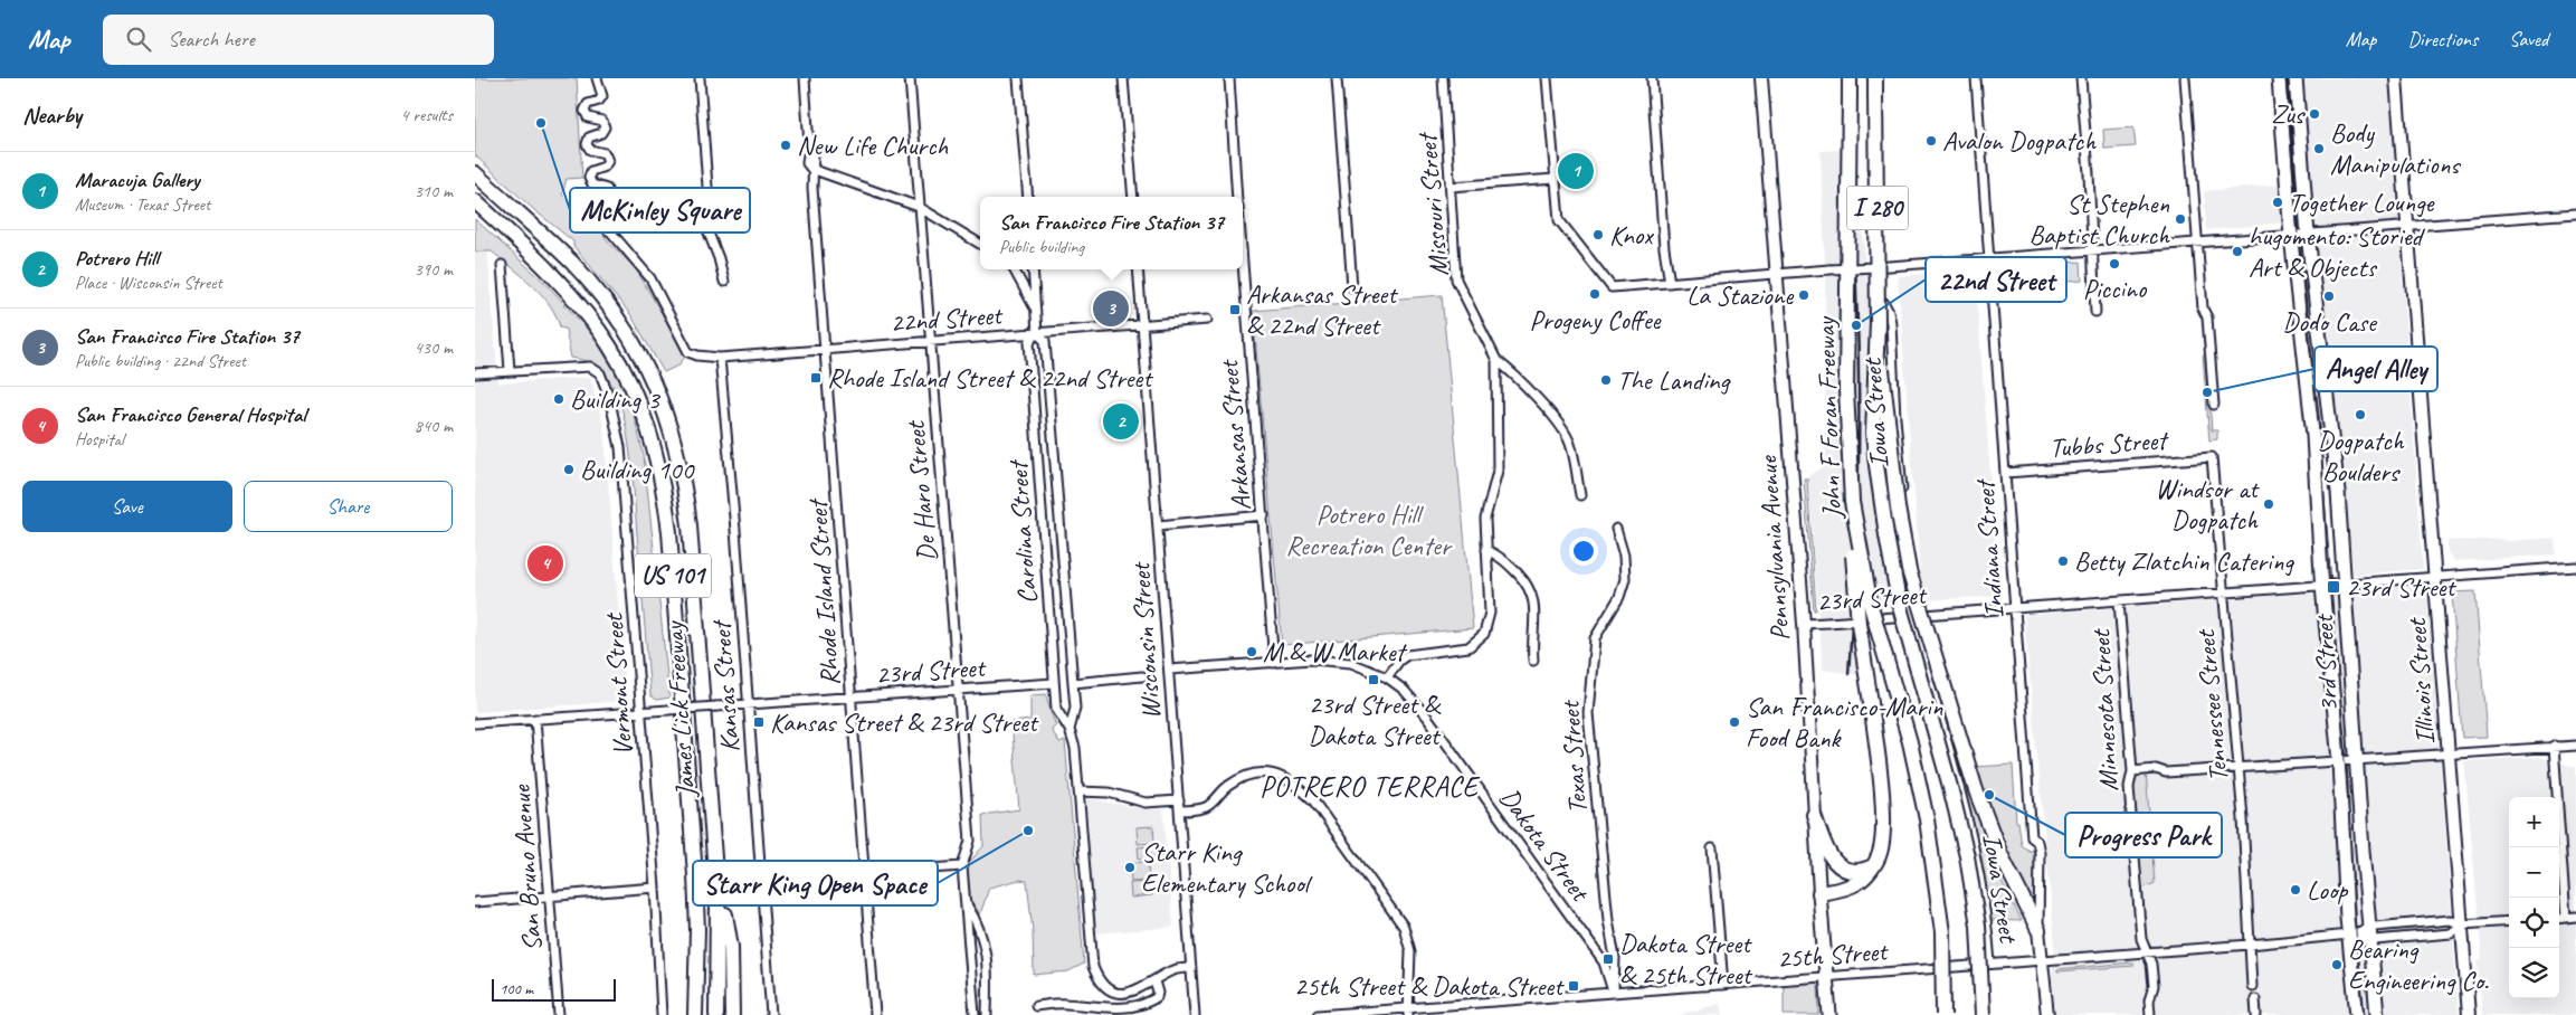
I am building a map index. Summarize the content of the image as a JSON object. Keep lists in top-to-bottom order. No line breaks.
{"streets":{"highway":["I 280","John F Foran Freeway","US 101","James Lick Freeway"],"main road":["Pennsylvania Avenue","3rd Street"],"street":["Missouri Street","22nd Street","Iowa Street","Arkansas Street","Tubbs Street","De Haro Street","Carolina Street","Indiana Street","Rhode Island Street","23rd Street","Wisconsin Street","Illinois Street","Vermont Street","Kansas Street","Tennessee Street","Minnesota Street","Texas Street","Dakota Street","San Bruno Avenue","25th Street"]},"crossings":[["Missouri Street","Dakota Street"],["22nd Street","De Haro Street"],["22nd Street","Carolina Street"],["22nd Street","Rhode Island Street"],["22nd Street","Wisconsin Street"],["22nd Street","Kansas Street"],["Iowa Street","23rd Street"],["Iowa Street","25th Street"],["Tubbs Street","Indiana Street"],["Tubbs Street","Tennessee Street"],["De Haro Street","23rd Street"],["Carolina Street","23rd Street"],["Carolina Street","Wisconsin Street"],["Pennsylvania Avenue","23rd Street"],["Pennsylvania Avenue","25th Street"],["Indiana Street","23rd Street"],["Indiana Street","25th Street"],["Rhode Island Street","23rd Street"],["23rd Street","3rd Street"],["23rd Street","Illinois Street"],["23rd Street","Vermont Street"],["23rd Street","Kansas Street"],["23rd Street","Tennessee Street"],["23rd Street","Minnesota Street"],["23rd Street","San Bruno Avenue"],["3rd Street","25th Street"],["Illinois Street","25th Street"],["Tennessee Street","25th Street"],["Minnesota Street","25th Street"],["Texas Street","Dakota Street"],["Texas Street","25th Street"],["Dakota Street","25th Street"]],"districts":["POTRERO TERRACE"],"parks":["Potrero Hill Recreation Center"],"places":{"other":["Zus","McKinley Square","Avalon Dogpatch","New Life Church","Body Manipulations","Together Lounge","St Stephen Baptist Church","Knox","hugomento: Storied Art & Objects","Piccino","Progeny Coffee","La Stazione","Dodo Case","22nd Street","The Landing","Angel Alley","Building 3","Dogpatch Boulders","Building 100","Windsor at Dogpatch","Betty Zlatchin Catering","M & W Market","San Francisco-Marin Food Bank","Progress Park","Starr King Open Space","Starr King Elementary School","Loop","Bearing Engineering Co."],"transit":["Arkansas Street & 22nd Street","Rhode Island Street & 22nd Street","23rd Street","23rd Street & Dakota Street","Kansas Street & 23rd Street","Dakota Street & 25th Street","25th Street & Dakota Street"]},"scale_bar":"100 m","page":{"header":"Map","search":"Search here","nav":["Map","Directions","Saved"],"heading":["Nearby","4 results"],"list":[{"mark":"1","name":"Maracuja Gallery","note":"Museum · Texas Street","value":"310 m"},{"mark":"2","name":"Potrero Hill","note":"Place · Wisconsin Street","value":"390 m"},{"mark":"3","name":"San Francisco Fire Station 37","note":"Public building · 22nd Street","value":"430 m"},{"mark":"4","name":"San Francisco General Hospital","note":"Hospital","value":"840 m"}],"pins":["1","3","2","4"],"popup":["San Francisco Fire Station 37","Public building"],"buttons":["Save","Share"],"map_buttons":["+","−"],"scale":"100 m"}}
